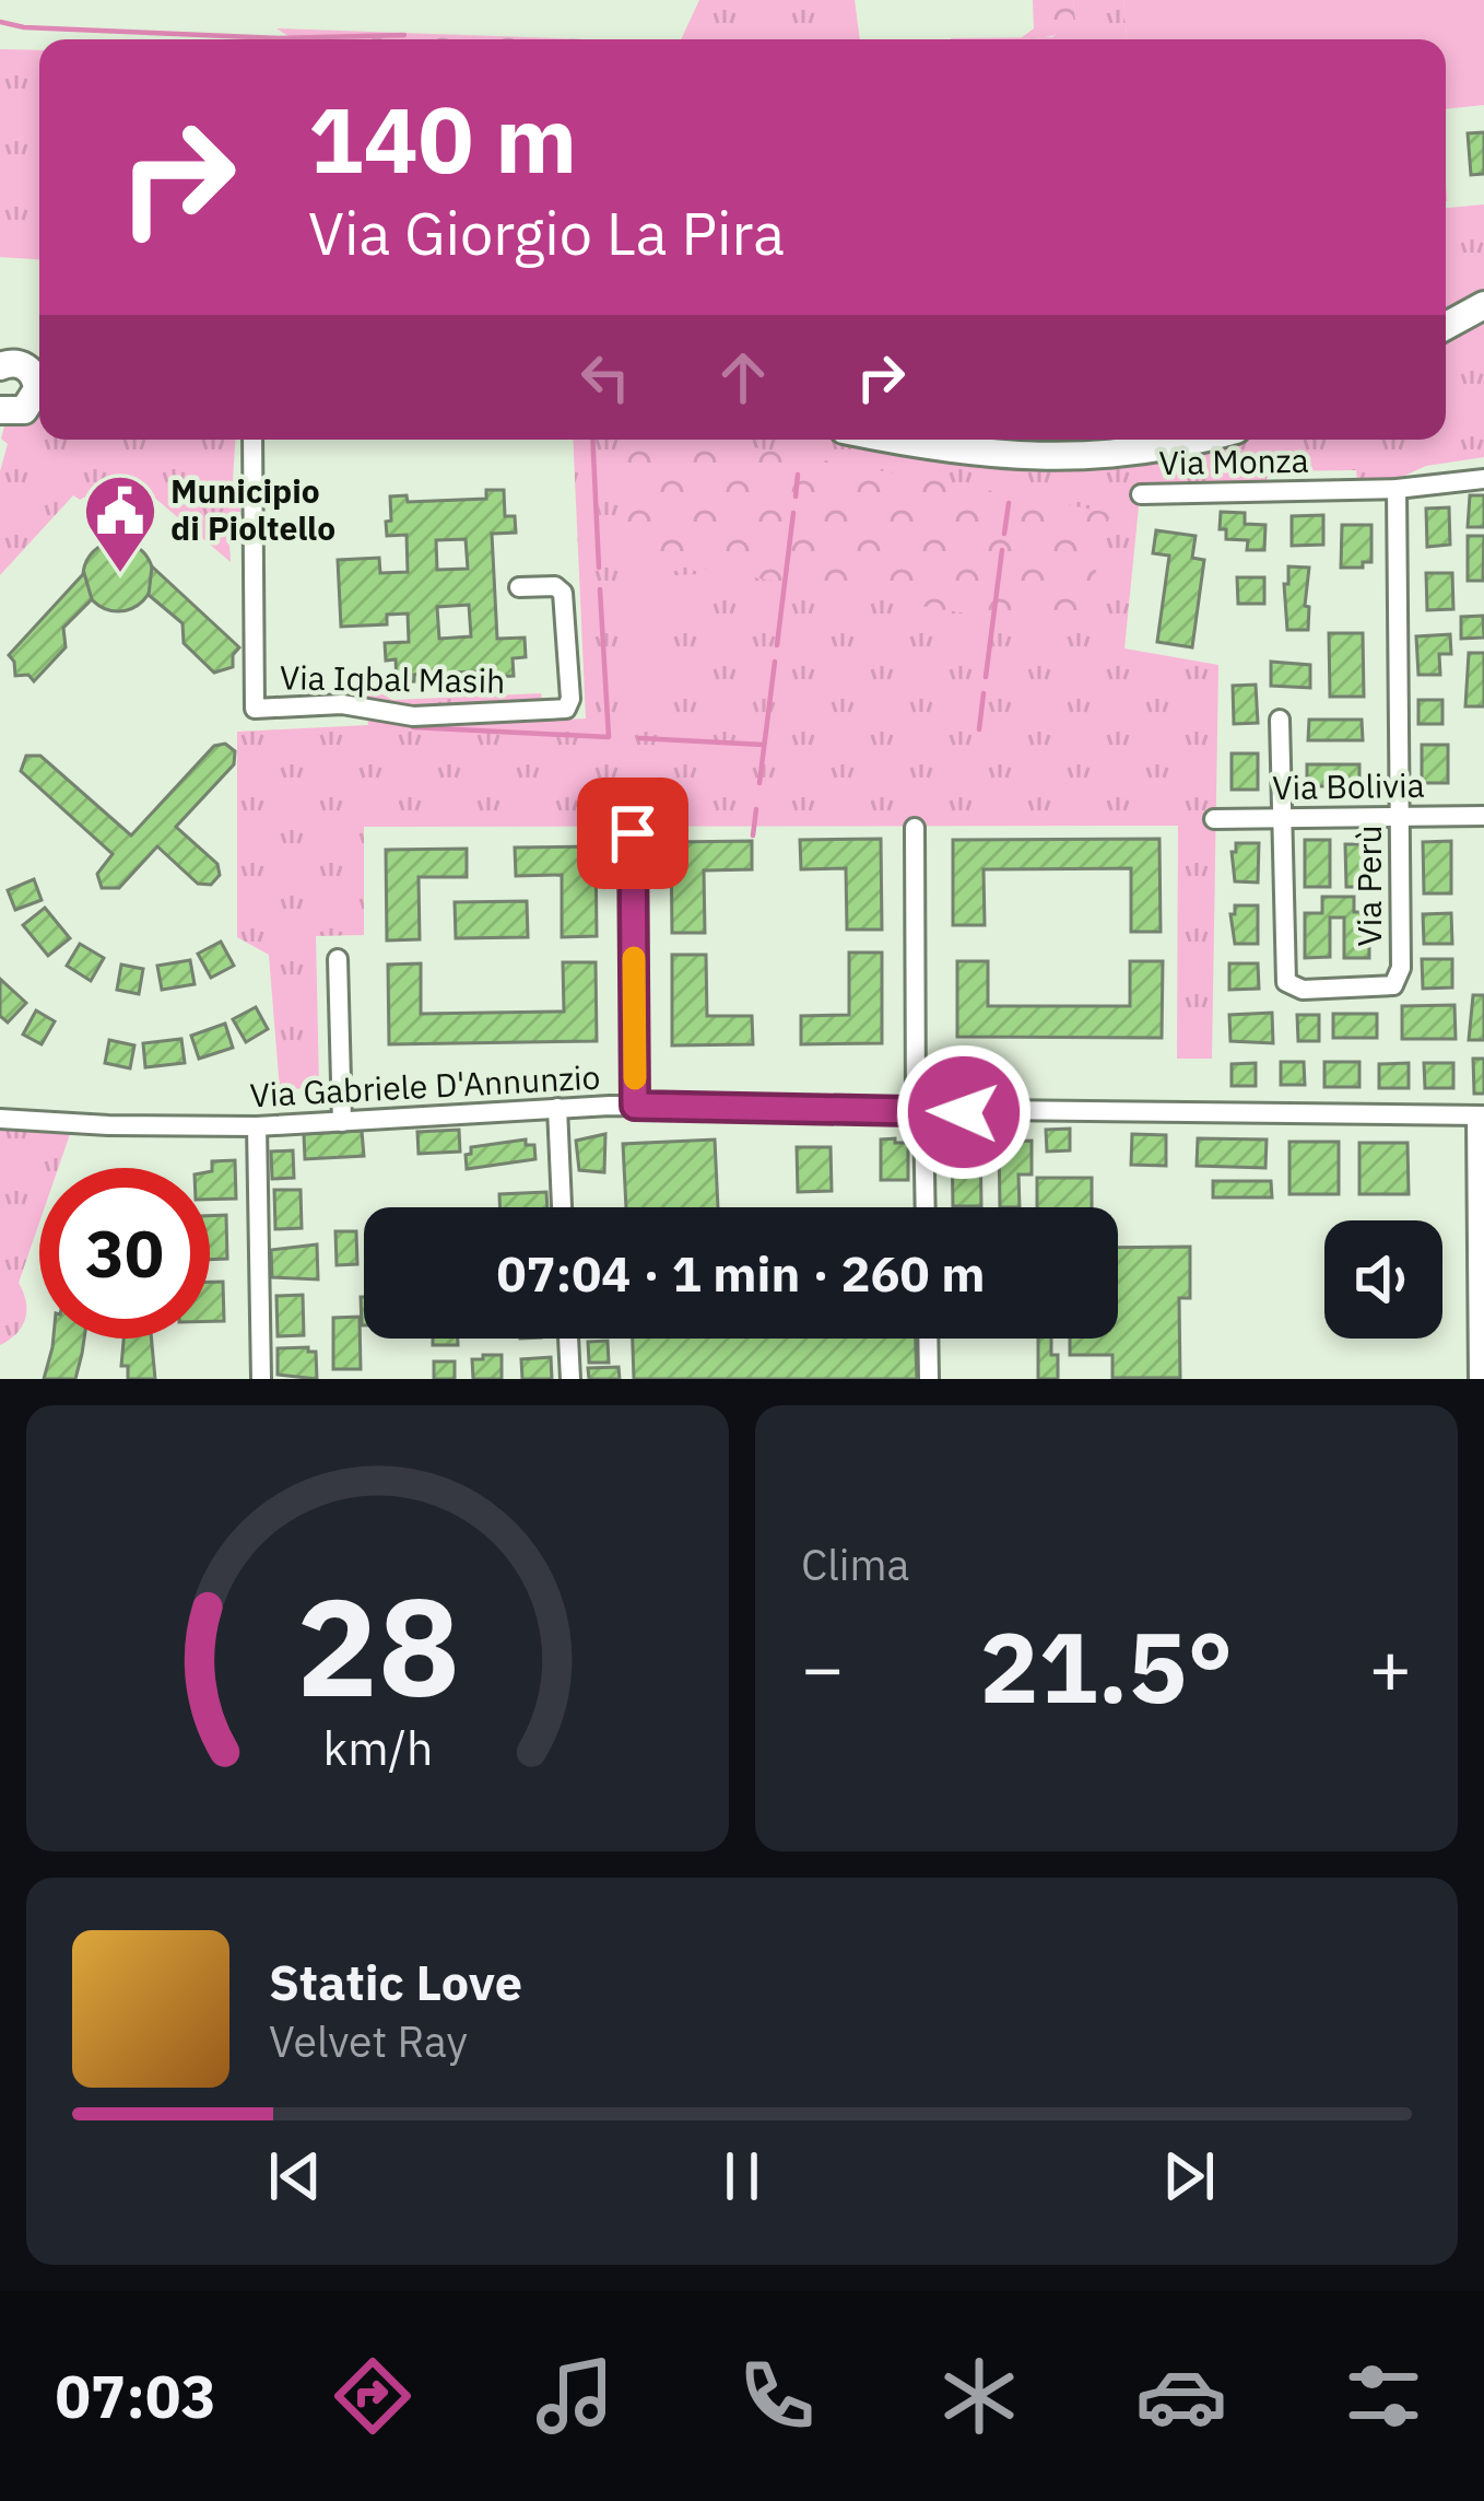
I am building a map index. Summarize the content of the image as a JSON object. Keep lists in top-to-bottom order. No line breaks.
{"streets":{"street":["Via Monza","Via Iqbal Masih","Via Bolivia","Via Perù","Via Gabriele D'Annunzio"]},"crossings":[["Via Monza","Via Perù"],["Via Bolivia","Via Perù"]],"places":{"public building":["Municipio di Pioltello"]},"page":{"turn":["140 m","Via Giorgio La Pira"],"limit":"30","trip":"07:04 · 1 min · 260 m","tile":"Clima","heat":["−","21.5°","+"],"song":["Static Love","Velvet Ray"],"tabs":"07:03","gauge":["28","km/h"]}}
